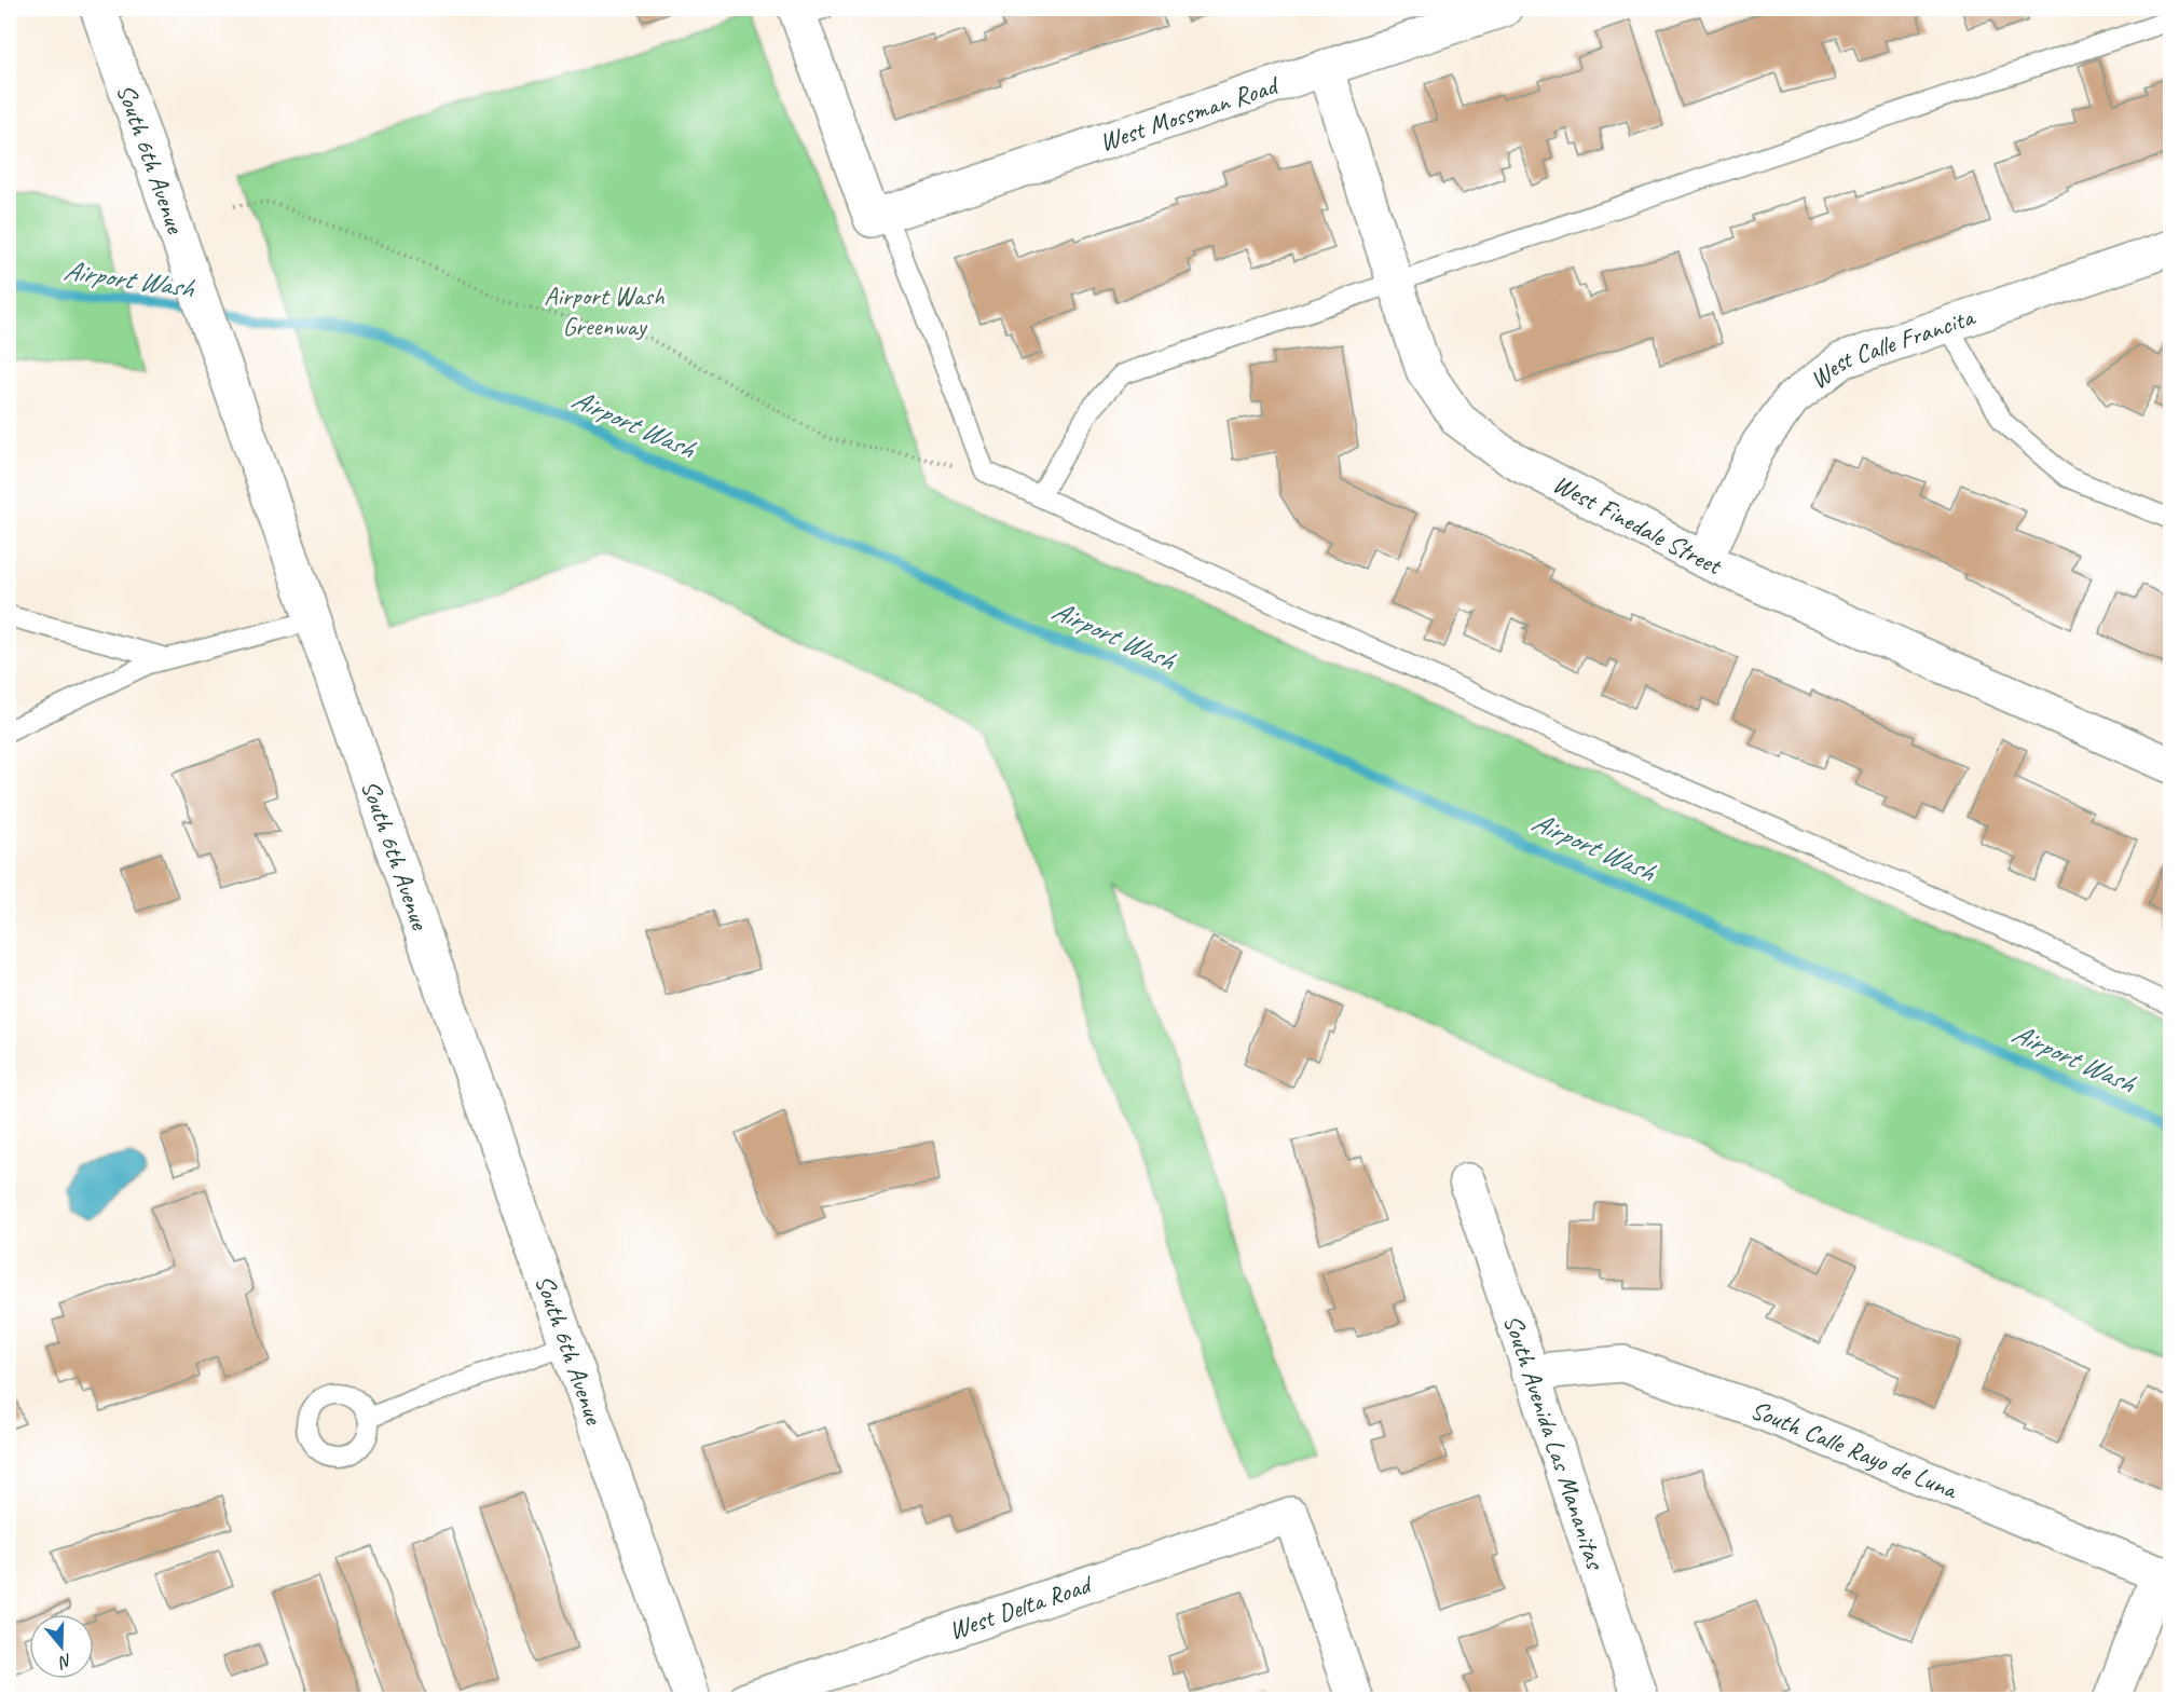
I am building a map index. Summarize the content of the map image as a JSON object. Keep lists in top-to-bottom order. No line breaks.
{"streets":{"street":["West Mossman Road","South 6th Avenue","West Calle Francita","West Finedale Street","South Avenida Las Mananitas","South Calle Rayo de Luna","West Delta Road"]},"crossings":[["West Mossman Road","West Finedale Street"],["West Calle Francita","West Finedale Street"],["South Avenida Las Mananitas","South Calle Rayo de Luna"]],"water":["Airport Wash"],"parks":["Airport Wash Greenway"],"north":"bottom"}
